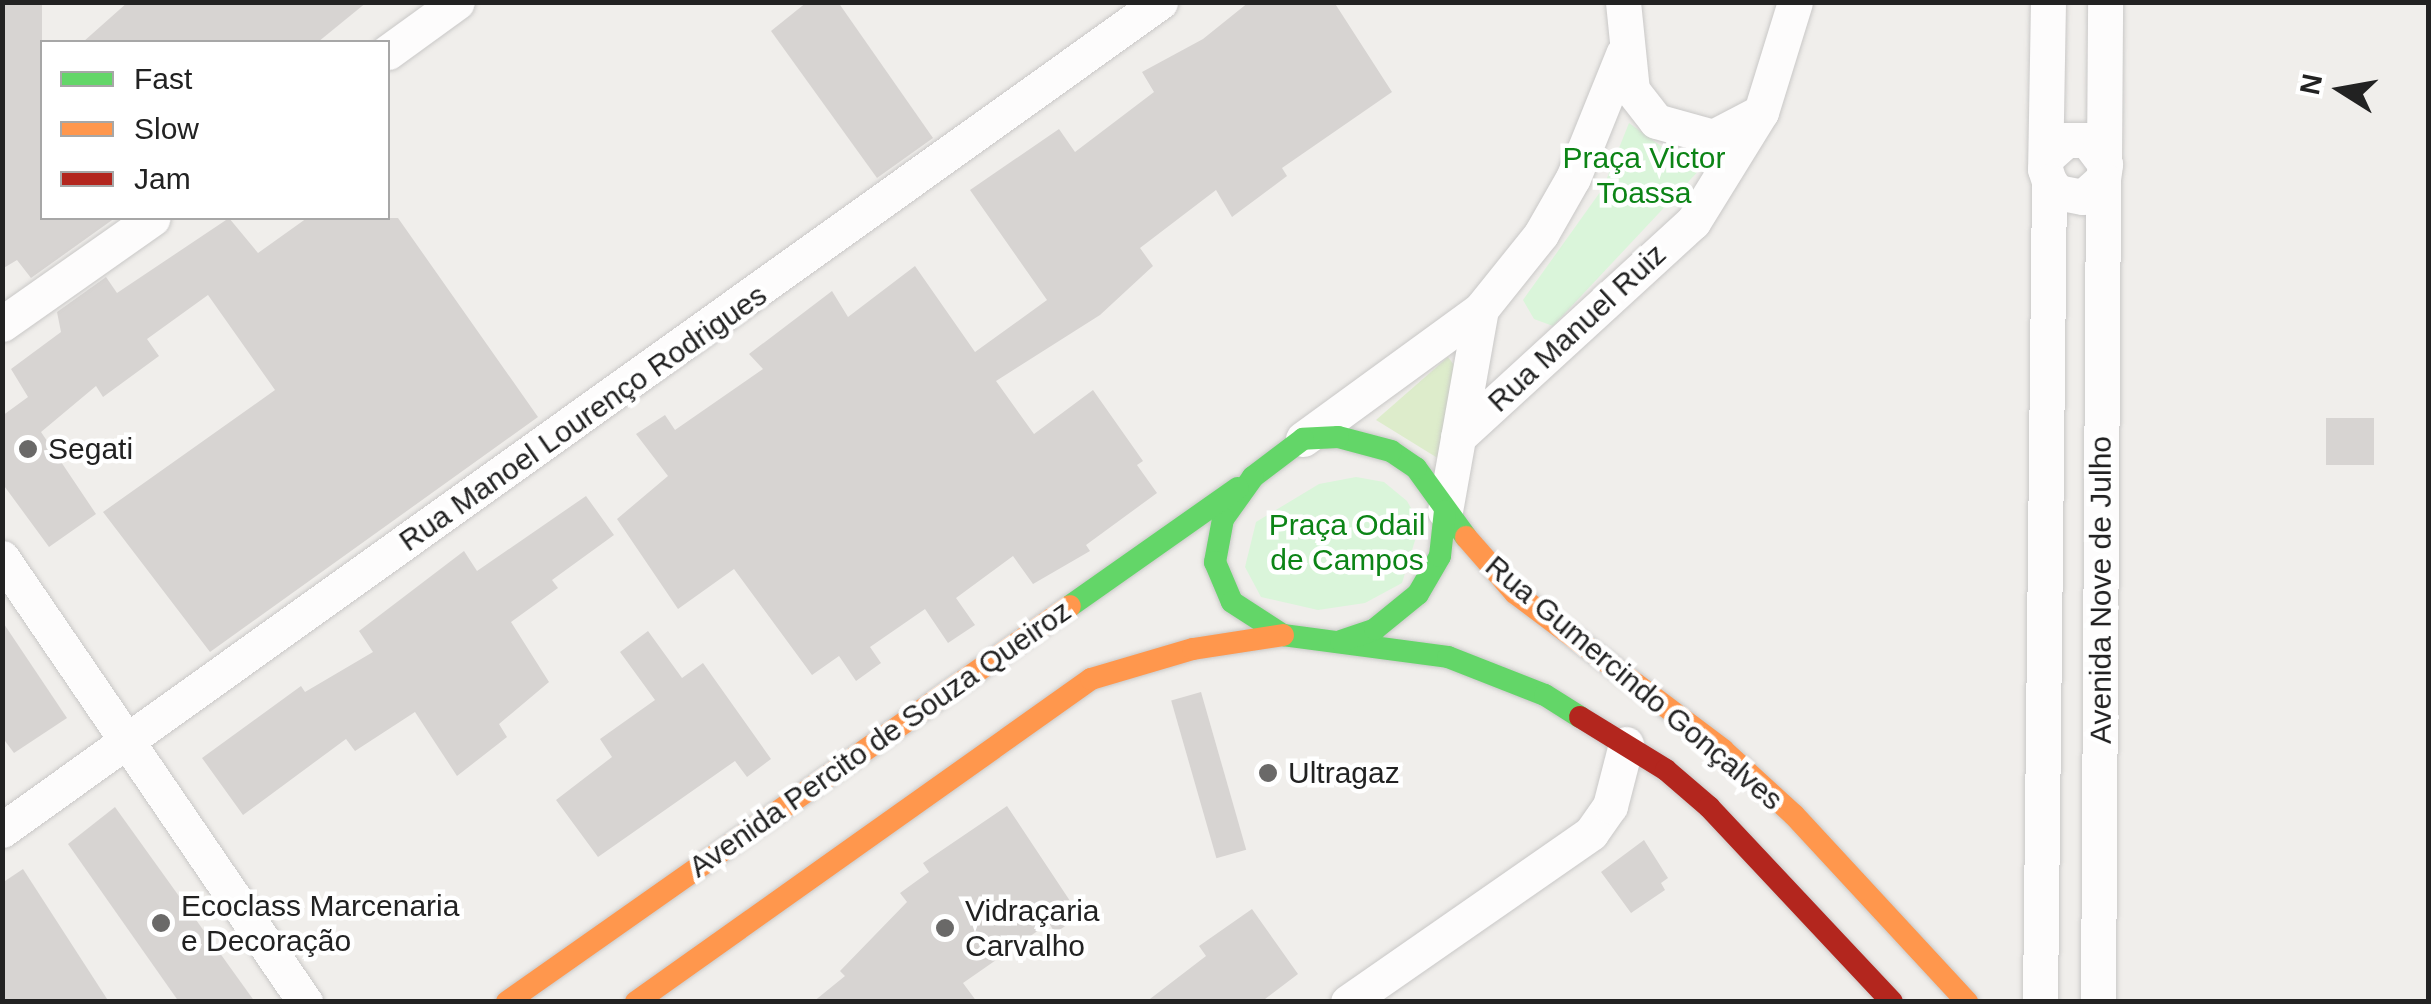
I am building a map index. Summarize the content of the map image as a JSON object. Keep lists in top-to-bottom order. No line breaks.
{"streets":{"main road":["Rua Gumercindo Gonçalves","Avenida Percito de Souza Queiroz"],"street":["Rua Manuel Ruiz","Rua Manoel Lourenço Rodrigues","Avenida Nove de Julho"]},"crossings":[["Rua Gumercindo Gonçalves","Avenida Percito de Souza Queiroz"]],"parks":["Praça Victor Toassa","Praça Odail de Campos"],"places":["Segati","Ultragaz","Ecoclass Marcenaria e Decoração","Vidraçaria Carvalho"],"legend":["Fast","Slow","Jam"],"north":"left"}
